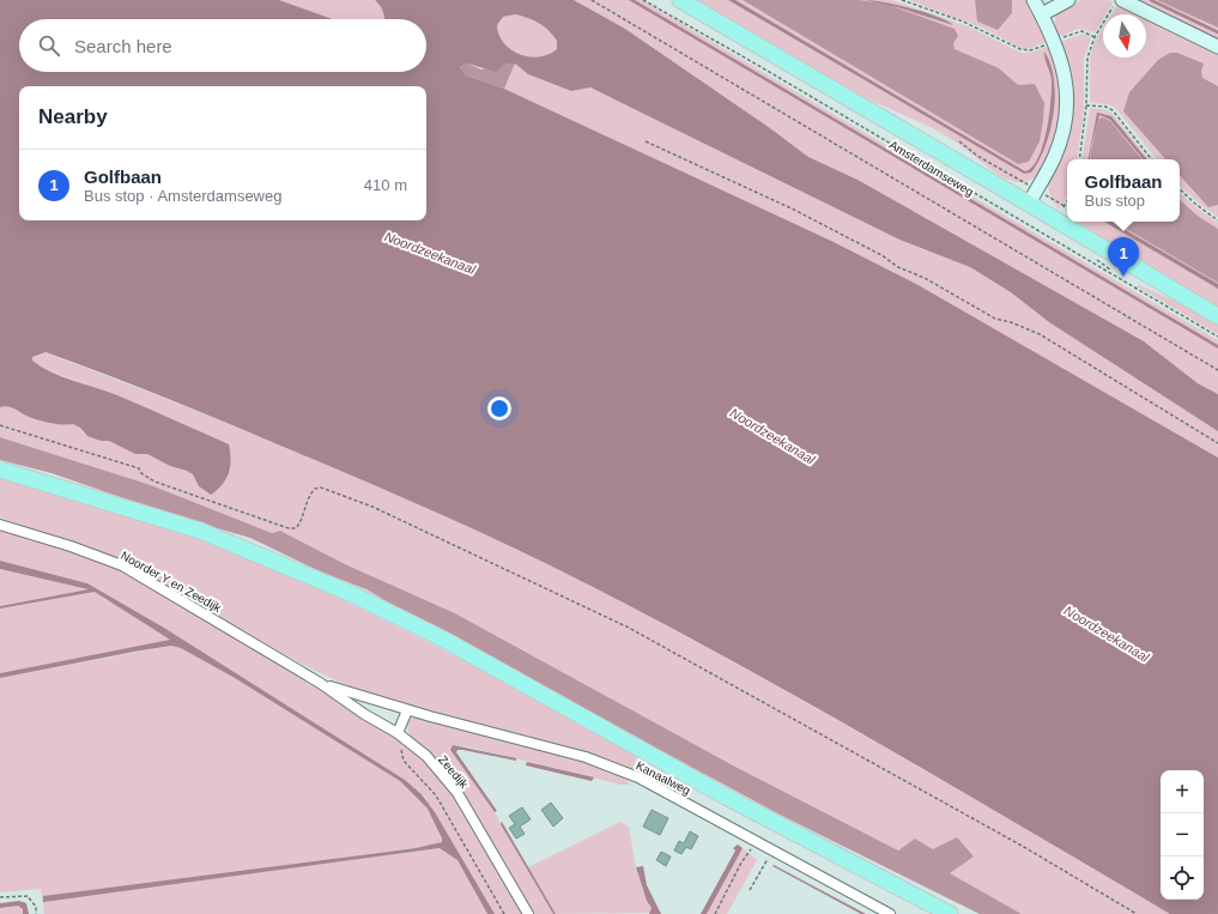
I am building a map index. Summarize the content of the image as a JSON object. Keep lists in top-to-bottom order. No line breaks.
{"streets":{"main road":["Amsterdamseweg"],"street":["Noorder Y en Zeedijk","Zeedijk","Kanaalweg"]},"crossings":[["Noorder Y en Zeedijk","Zeedijk"],["Noorder Y en Zeedijk","Kanaalweg"],["Zeedijk","Kanaalweg"]],"water":["Noordzeekanaal"],"north":"bottom","page":{"search":"Search here","heading":"Nearby","list":[{"mark":"1","name":"Golfbaan","note":"Bus stop · Amsterdamseweg","value":"410 m"}],"popup":["Golfbaan","Bus stop"],"pins":"1","map_buttons":["+","−"]}}
